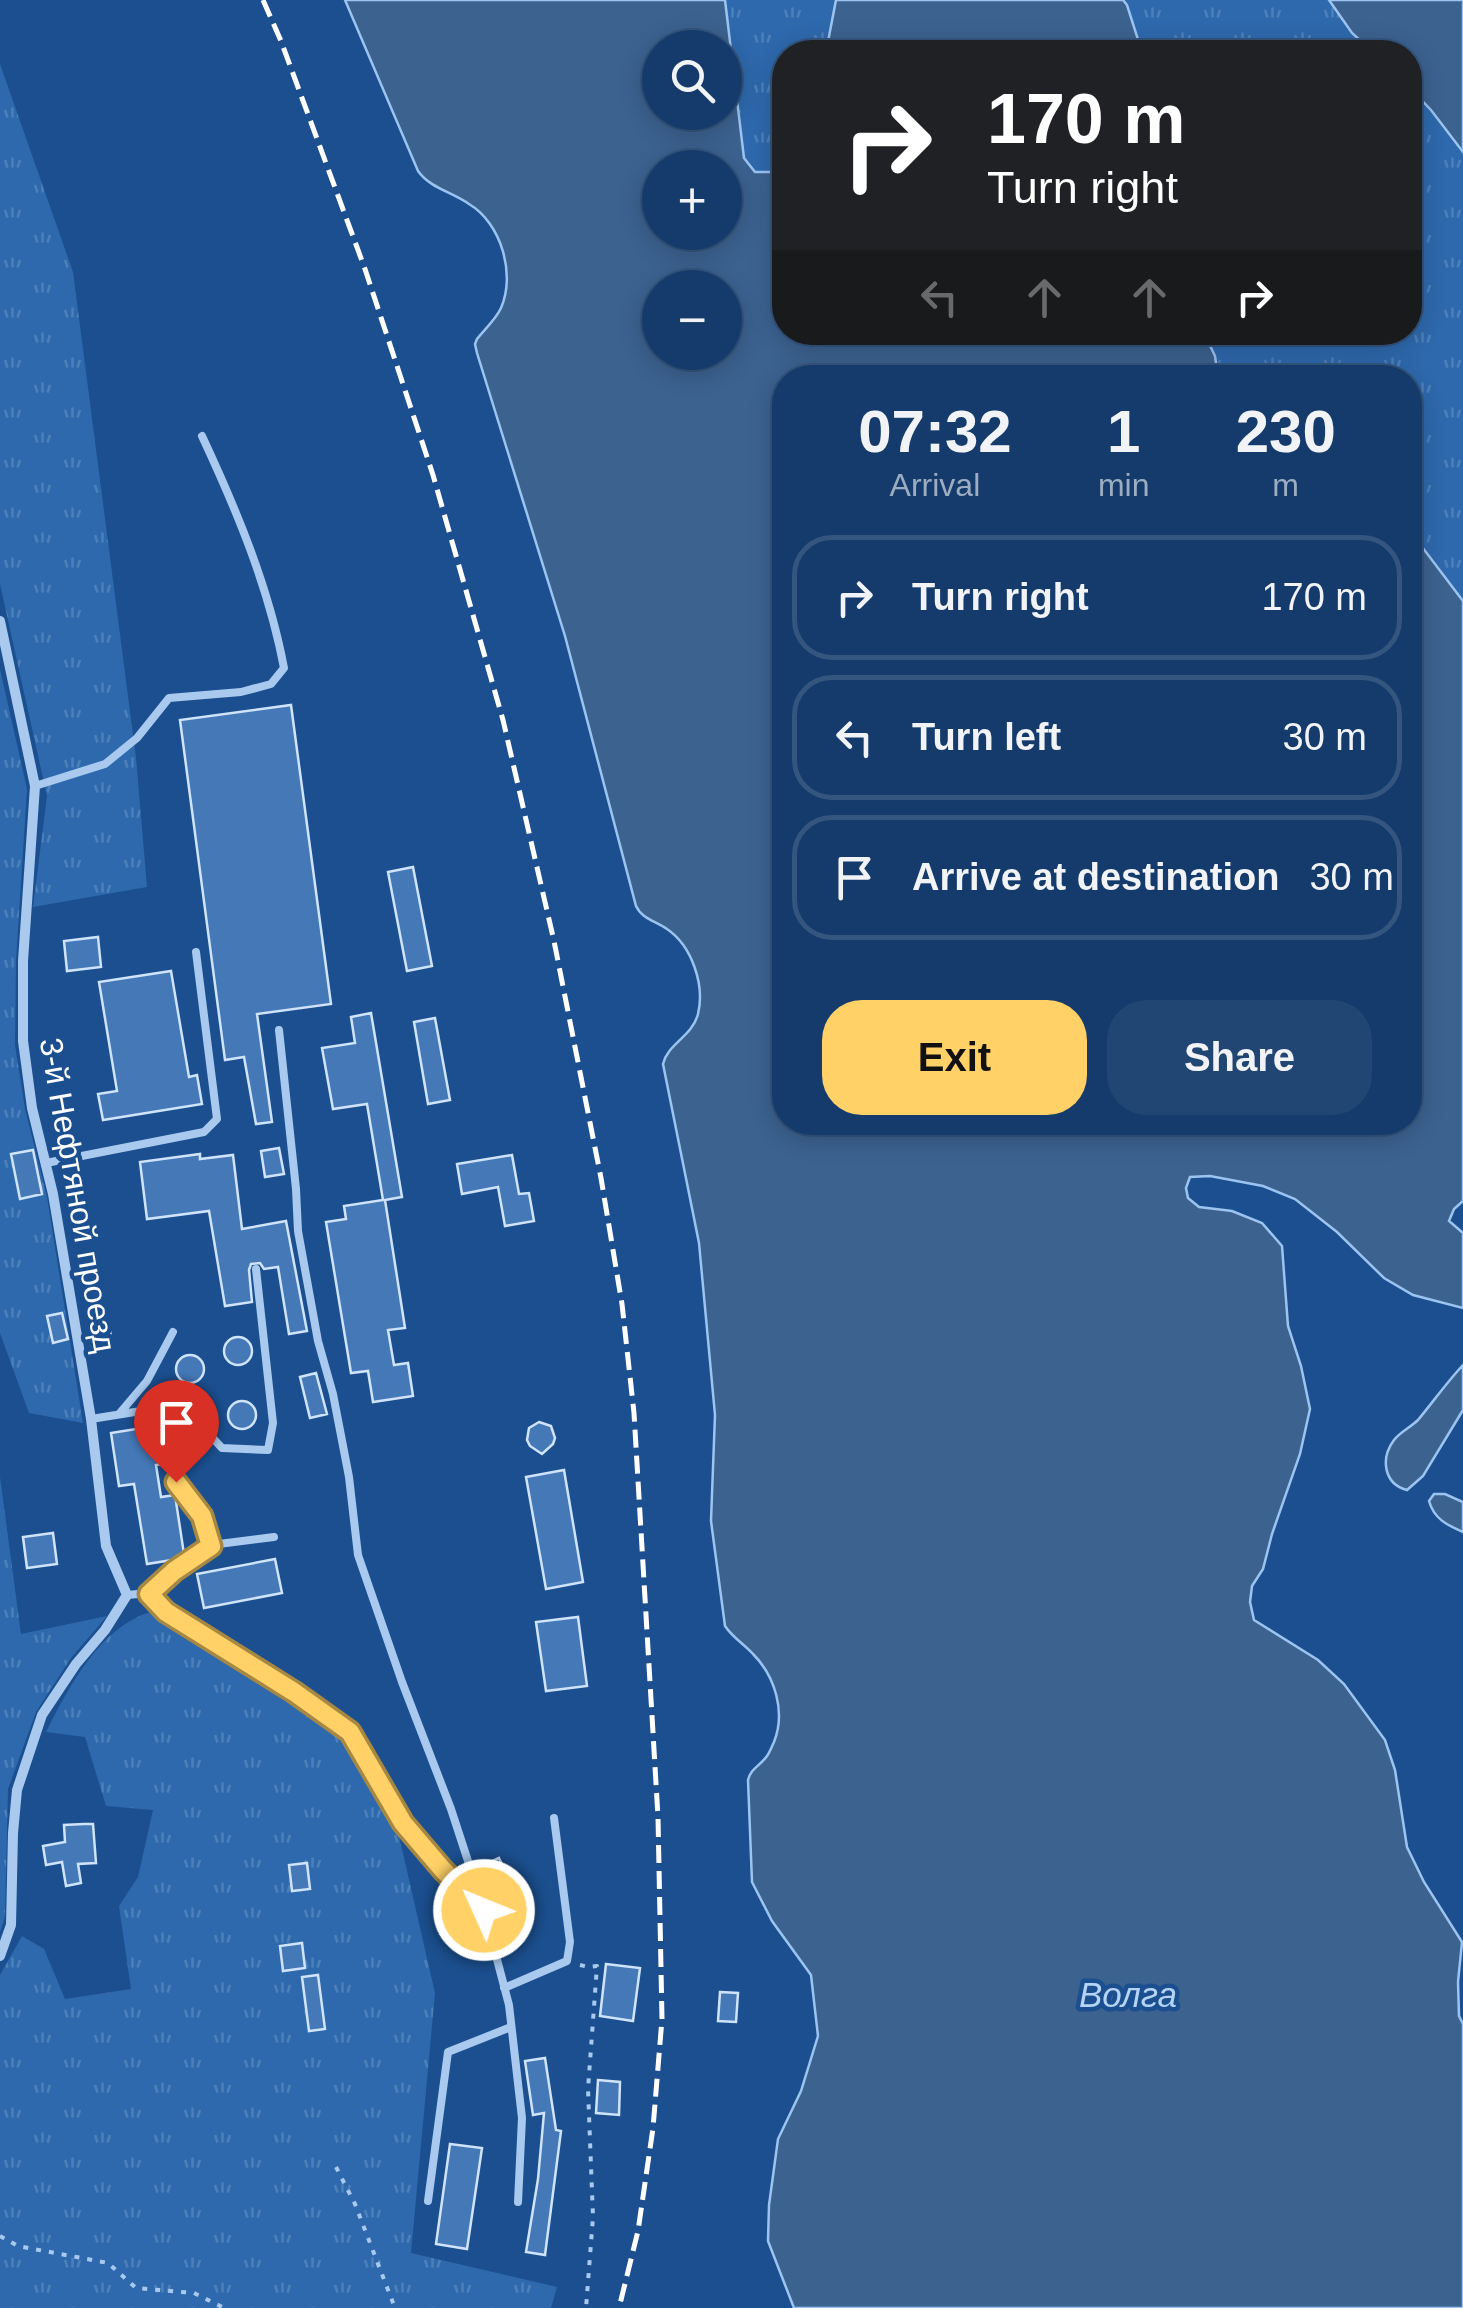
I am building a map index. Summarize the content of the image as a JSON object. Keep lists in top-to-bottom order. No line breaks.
{"streets":{"street":["3-й Нефтяной проезд"]},"water":["Волга"],"page":{"map_buttons":["+","−"],"turn":["170 m","Turn right"],"eta":["07:32","Arrival","1","min","230","m"],"list":[{"name":"Turn right","value":"170 m"},{"name":"Turn left","value":"30 m"},{"name":"Arrive at destination","value":"30 m"}],"buttons":["Exit","Share"]}}
